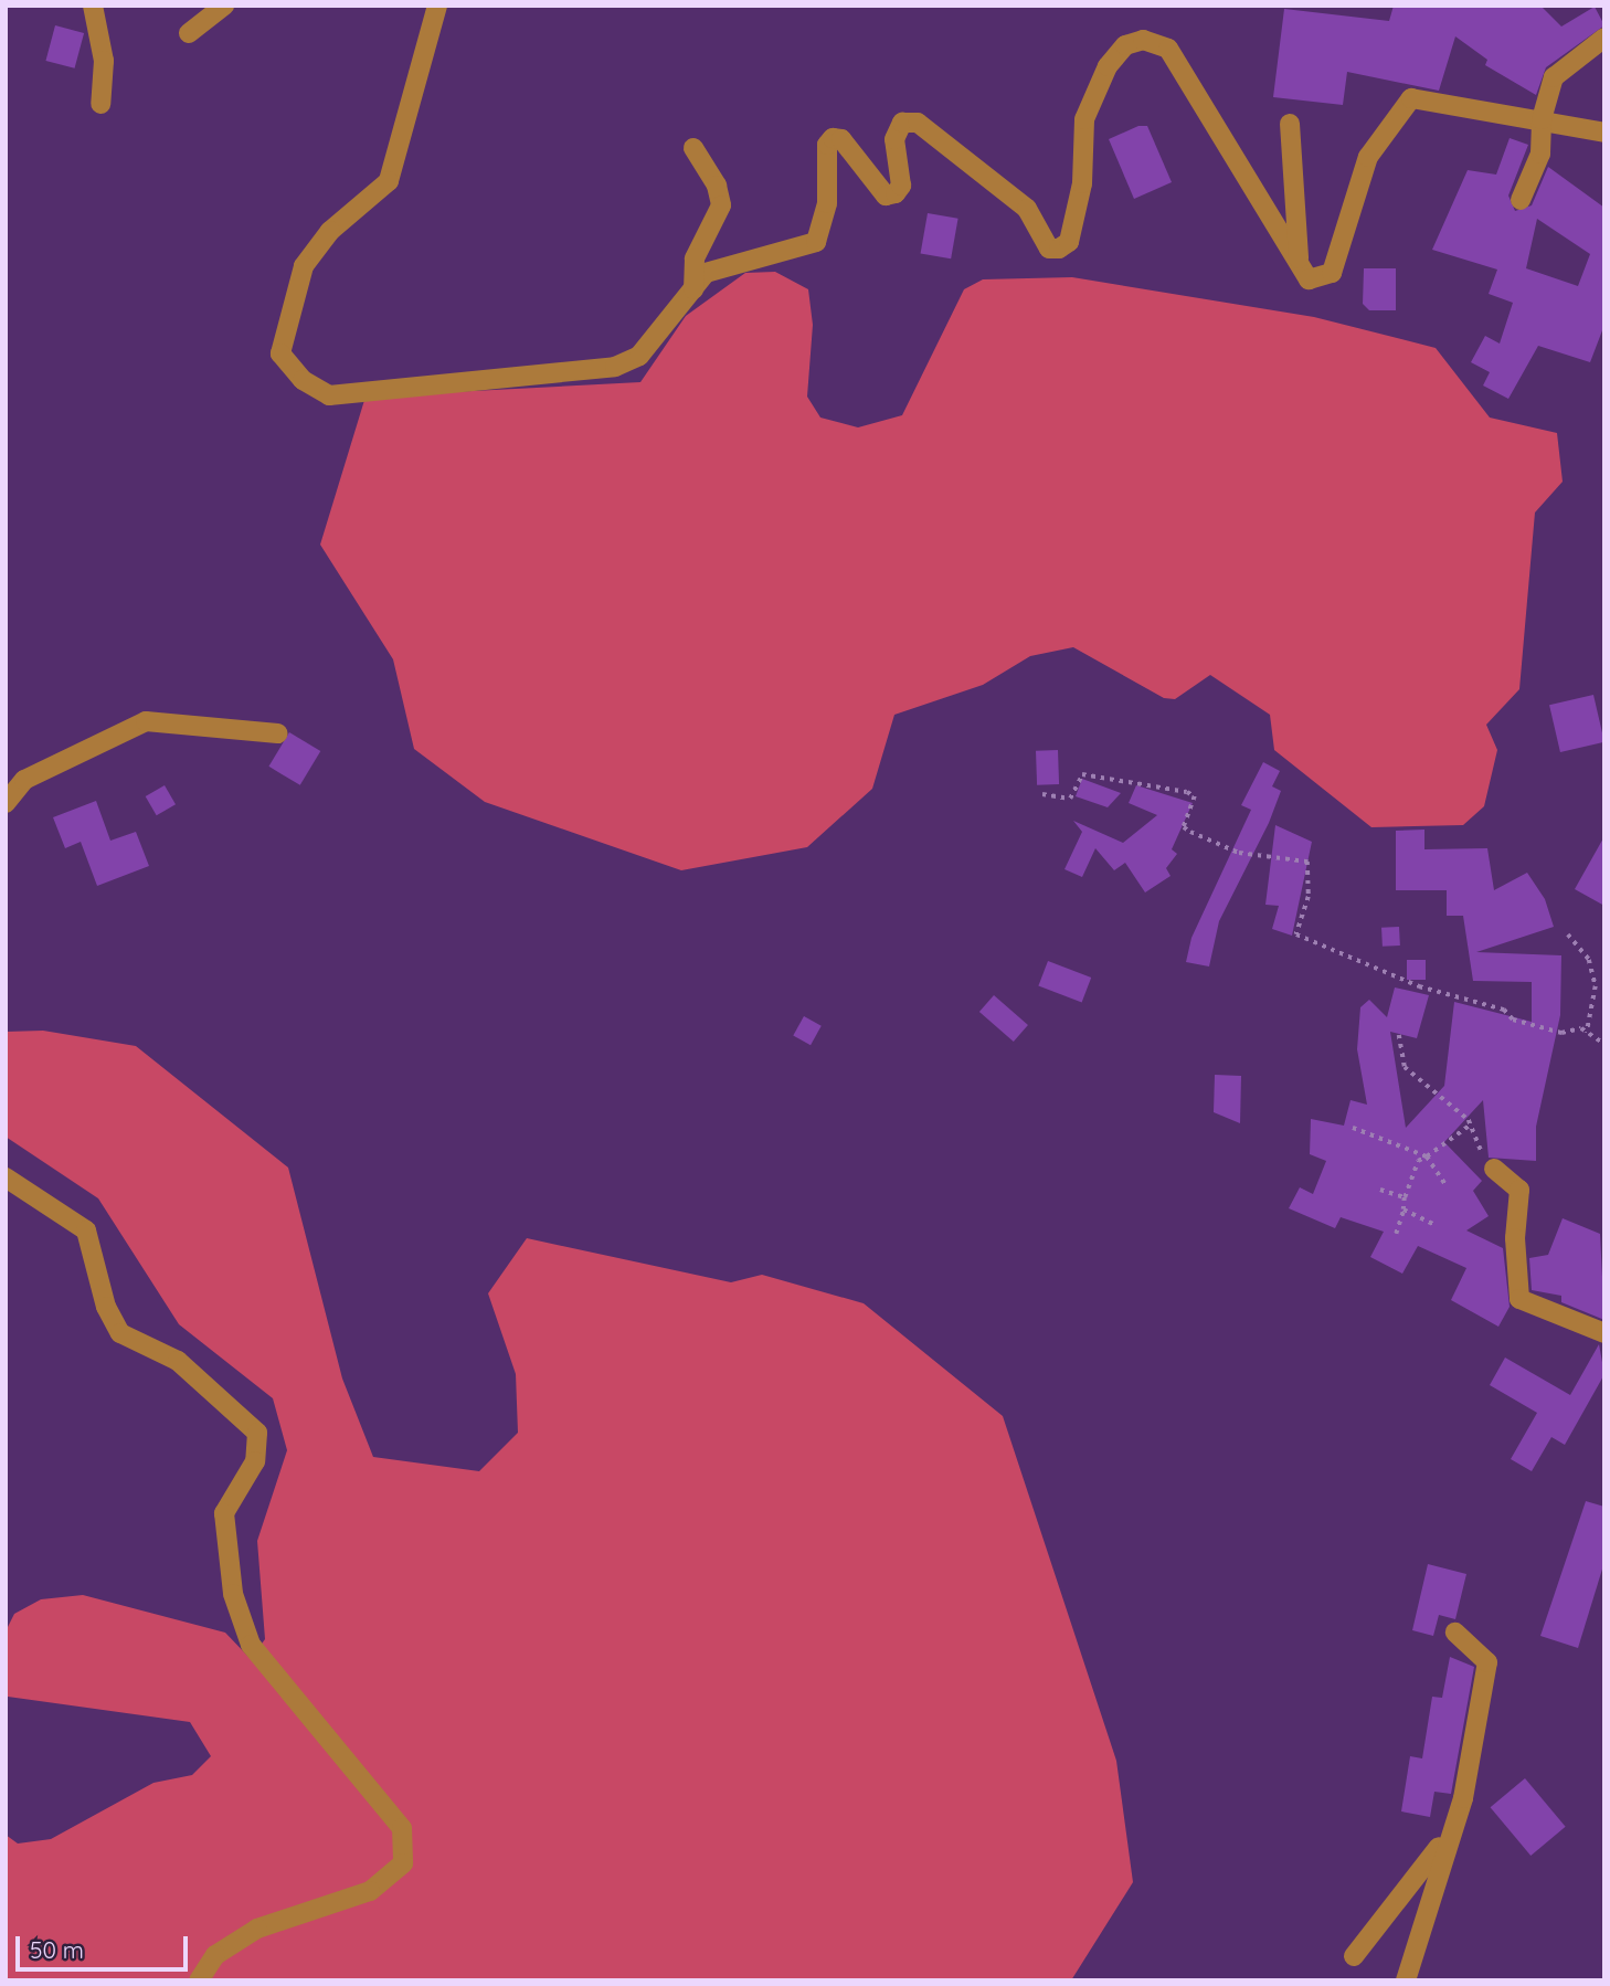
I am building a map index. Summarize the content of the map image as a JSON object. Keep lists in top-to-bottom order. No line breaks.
{"scale_bar":"50 m"}
